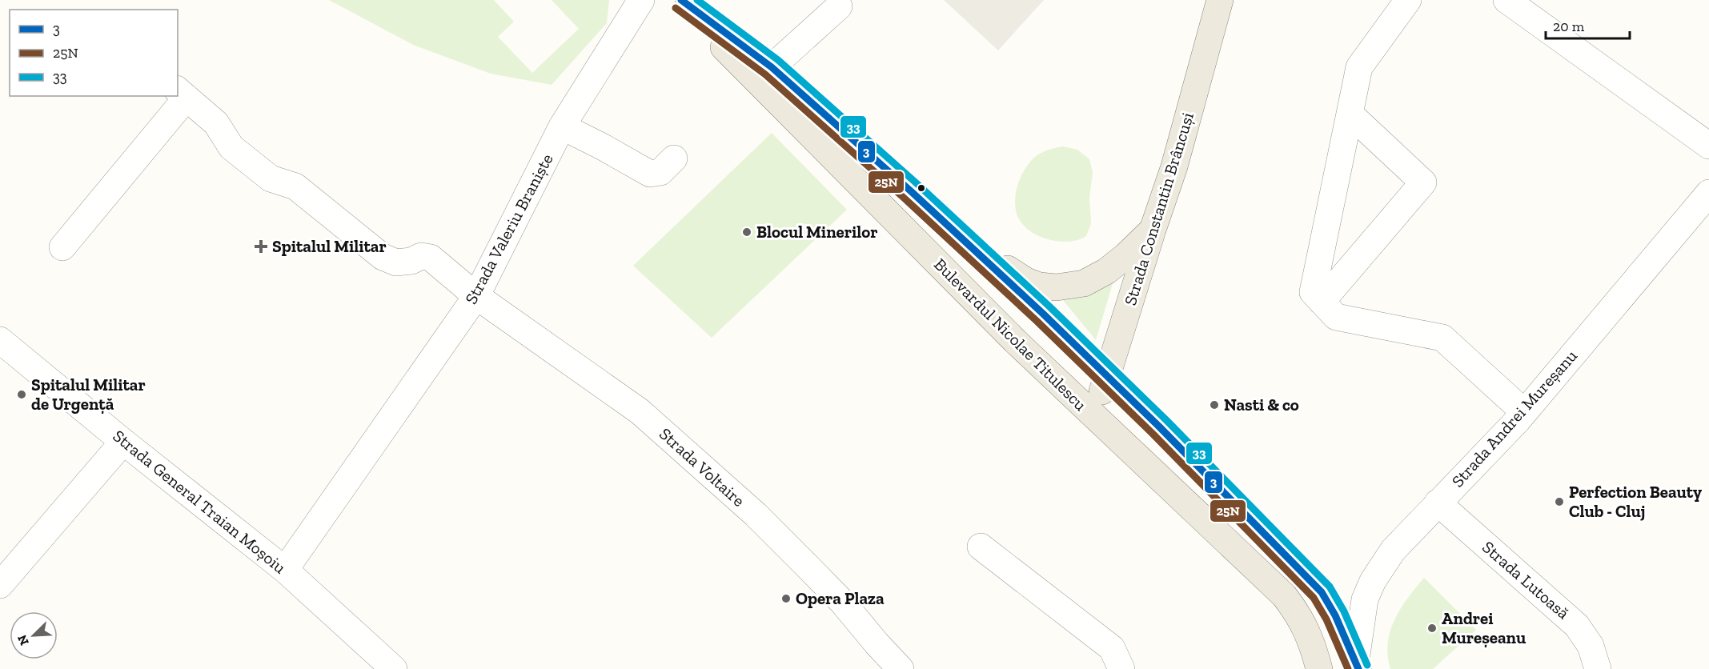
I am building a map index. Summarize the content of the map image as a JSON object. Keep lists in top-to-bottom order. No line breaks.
{"streets":{"main road":["Strada Constantin Brâncuși","Bulevardul Nicolae Titulescu"],"street":["Strada Valeriu Braniște","Strada Andrei Mureșanu","Strada Voltaire","Strada General Traian Moșoiu","Strada Lutoasă"]},"crossings":[["Strada Constantin Brâncuși","Bulevardul Nicolae Titulescu"],["Strada Valeriu Braniște","Strada Voltaire"],["Strada Valeriu Braniște","Strada General Traian Moșoiu"],["Bulevardul Nicolae Titulescu","Strada Andrei Mureșanu"],["Strada Andrei Mureșanu","Strada Lutoasă"]],"places":{"other":["Blocul Minerilor","Spitalul Militar de Urgență","Nasti & co","Perfection Beauty Club - Cluj","Opera Plaza","Andrei Mureșeanu"],"health":["Spitalul Militar"]},"lines":["transit line 3","transit line 33","transit line 25N"],"legend":["3","25N","33"],"scale_bar":"20 m","north":"bottom left"}
